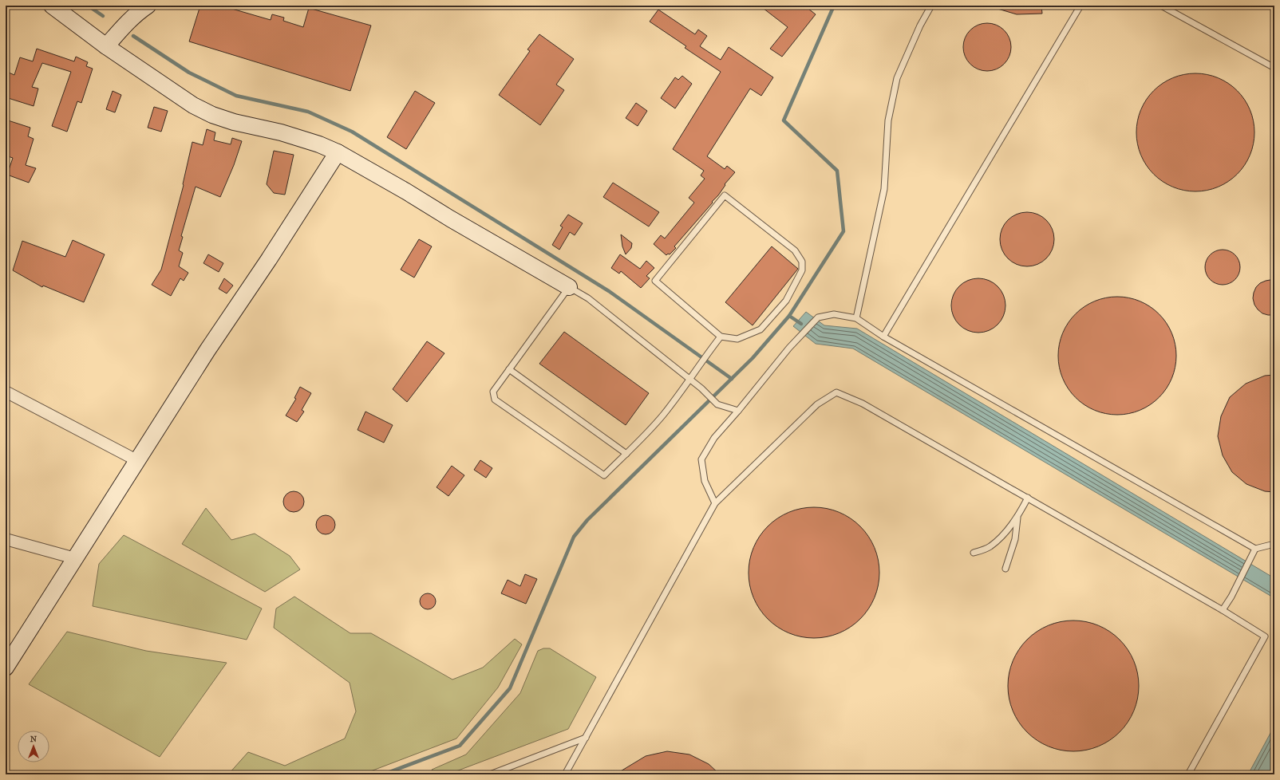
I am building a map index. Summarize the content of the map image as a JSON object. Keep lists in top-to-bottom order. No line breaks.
{"north":"top"}
